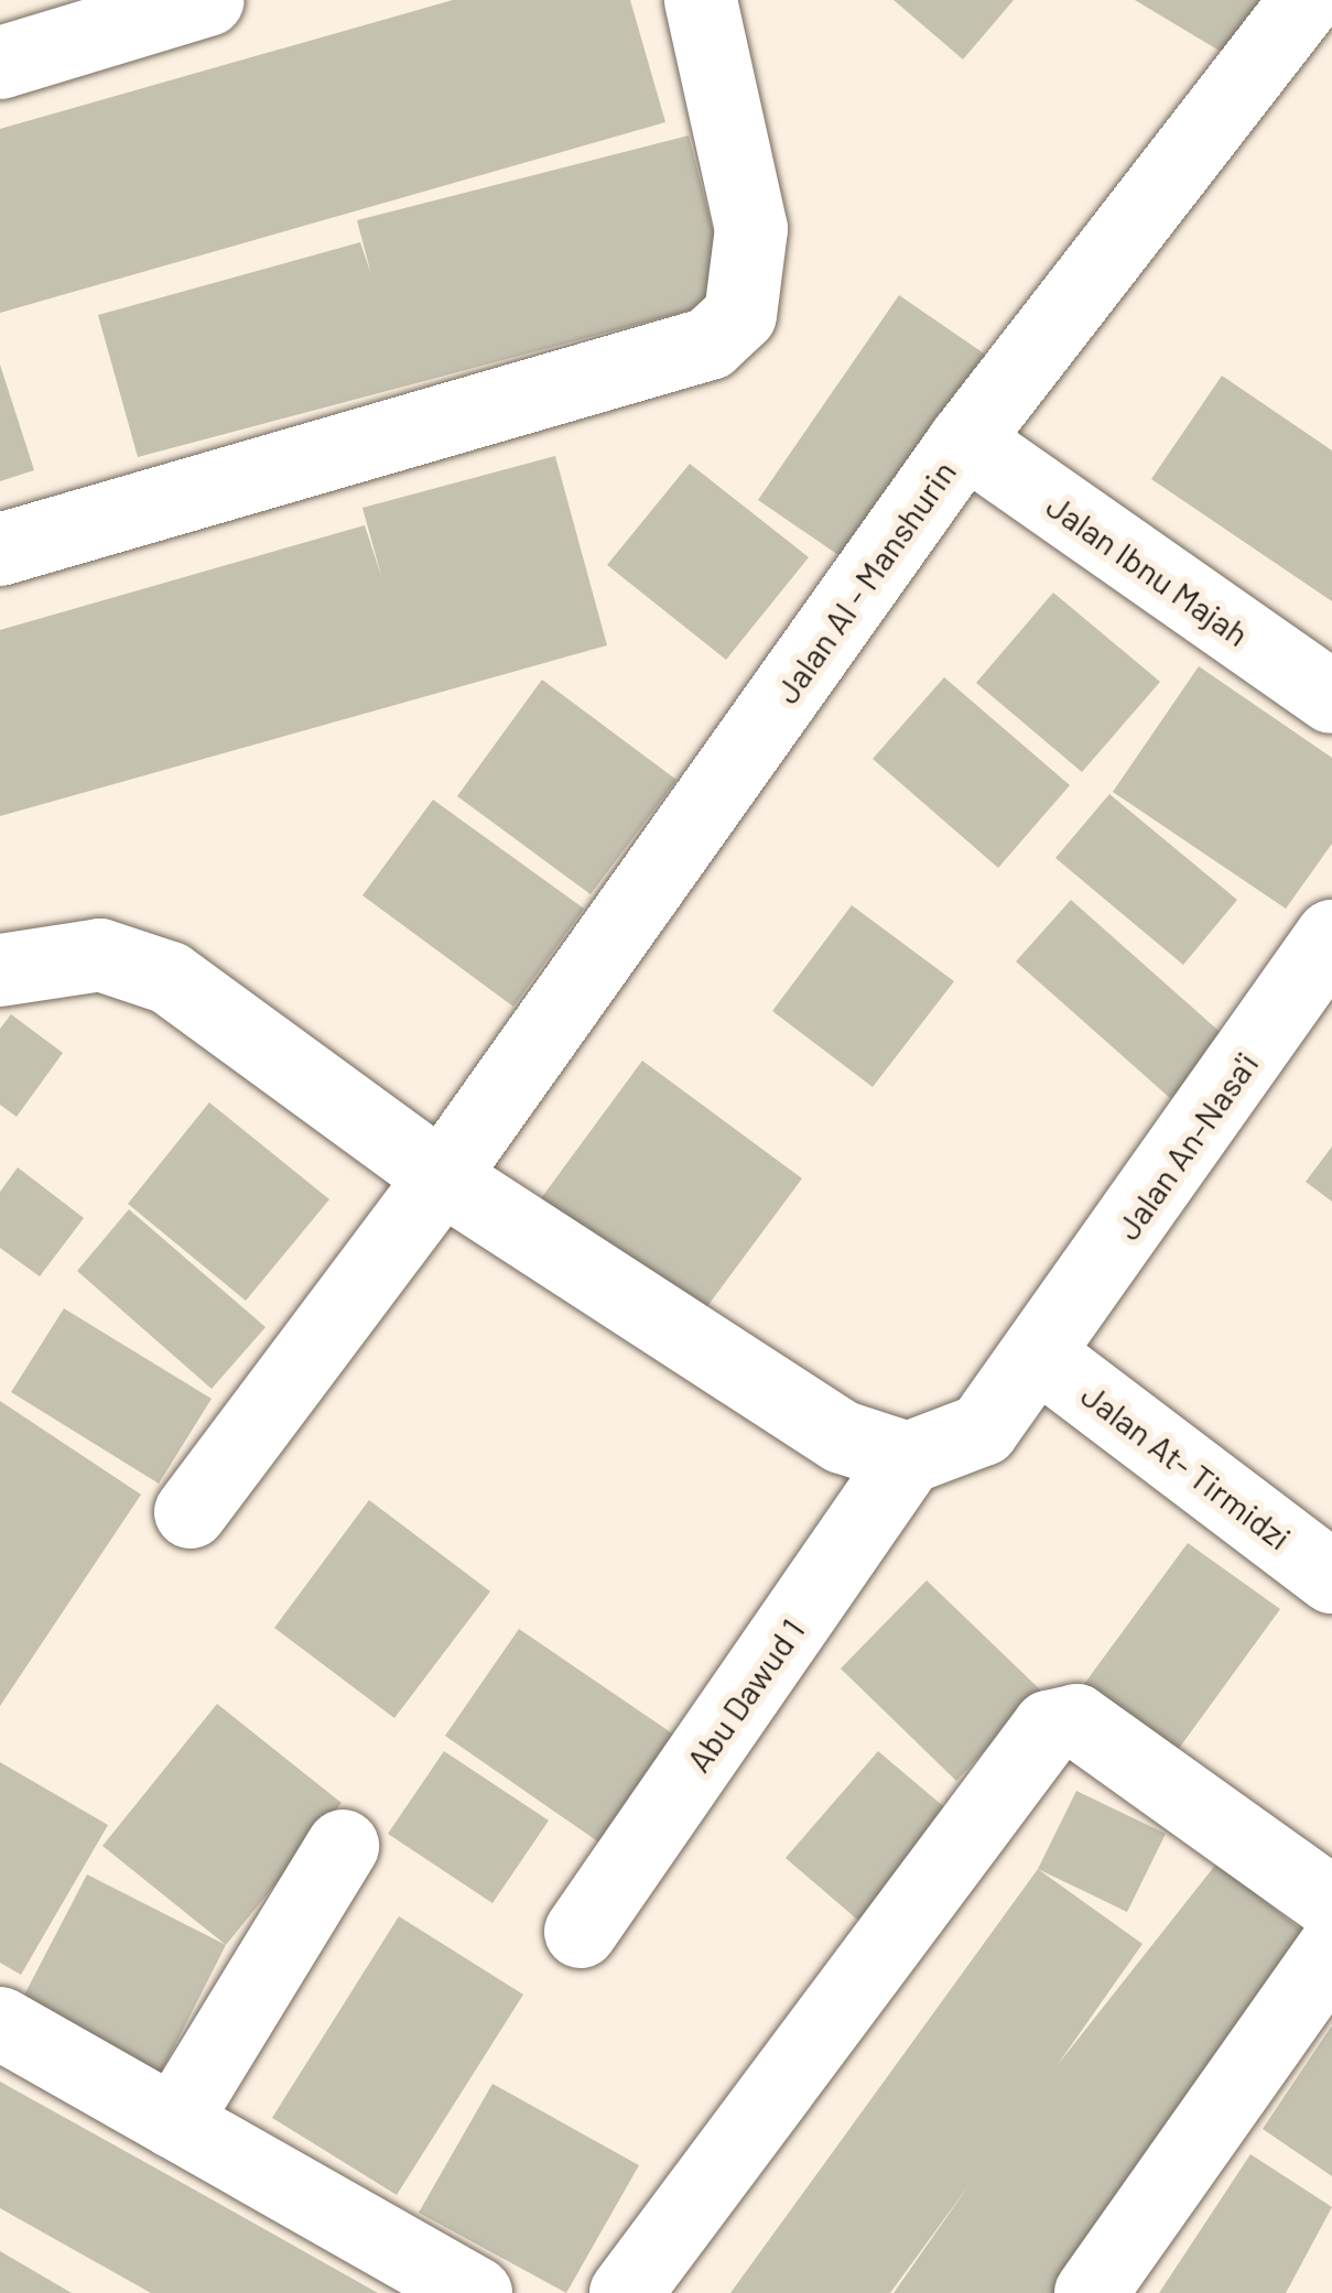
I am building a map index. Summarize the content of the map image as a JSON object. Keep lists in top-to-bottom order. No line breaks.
{"streets":{"street":["Jalan Ibnu Majah","Jalan Al - Manshurin","Jalan An-Nasa'i","Jalan At- Tirmidzi","Abu Dawud 1"]},"crossings":[["Jalan Ibnu Majah","Jalan Al - Manshurin"],["Jalan An-Nasa'i","Jalan At- Tirmidzi"],["Jalan An-Nasa'i","Abu Dawud 1"]]}
